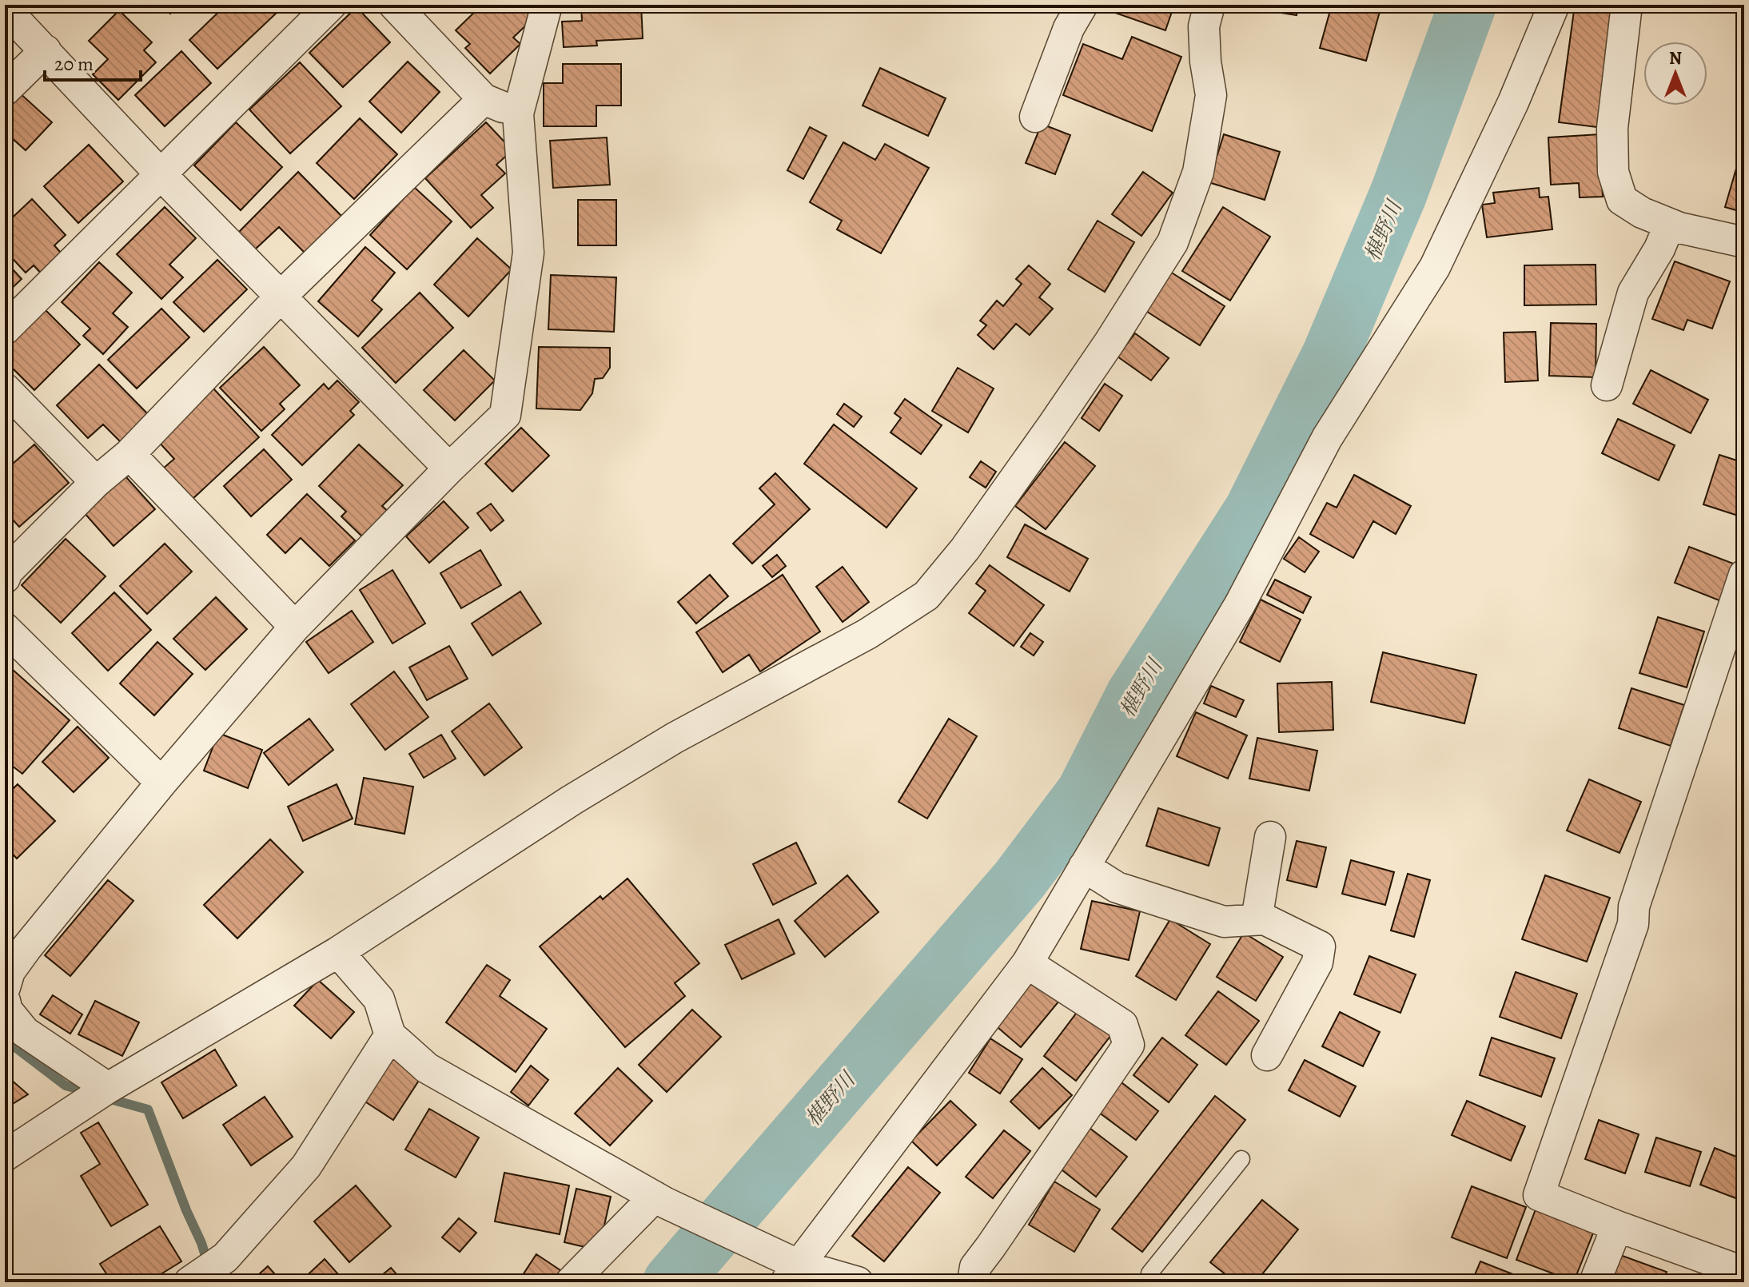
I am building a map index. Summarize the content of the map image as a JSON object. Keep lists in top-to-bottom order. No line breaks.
{"water":["椹野川"],"scale_bar":"20 m","north":"top"}
